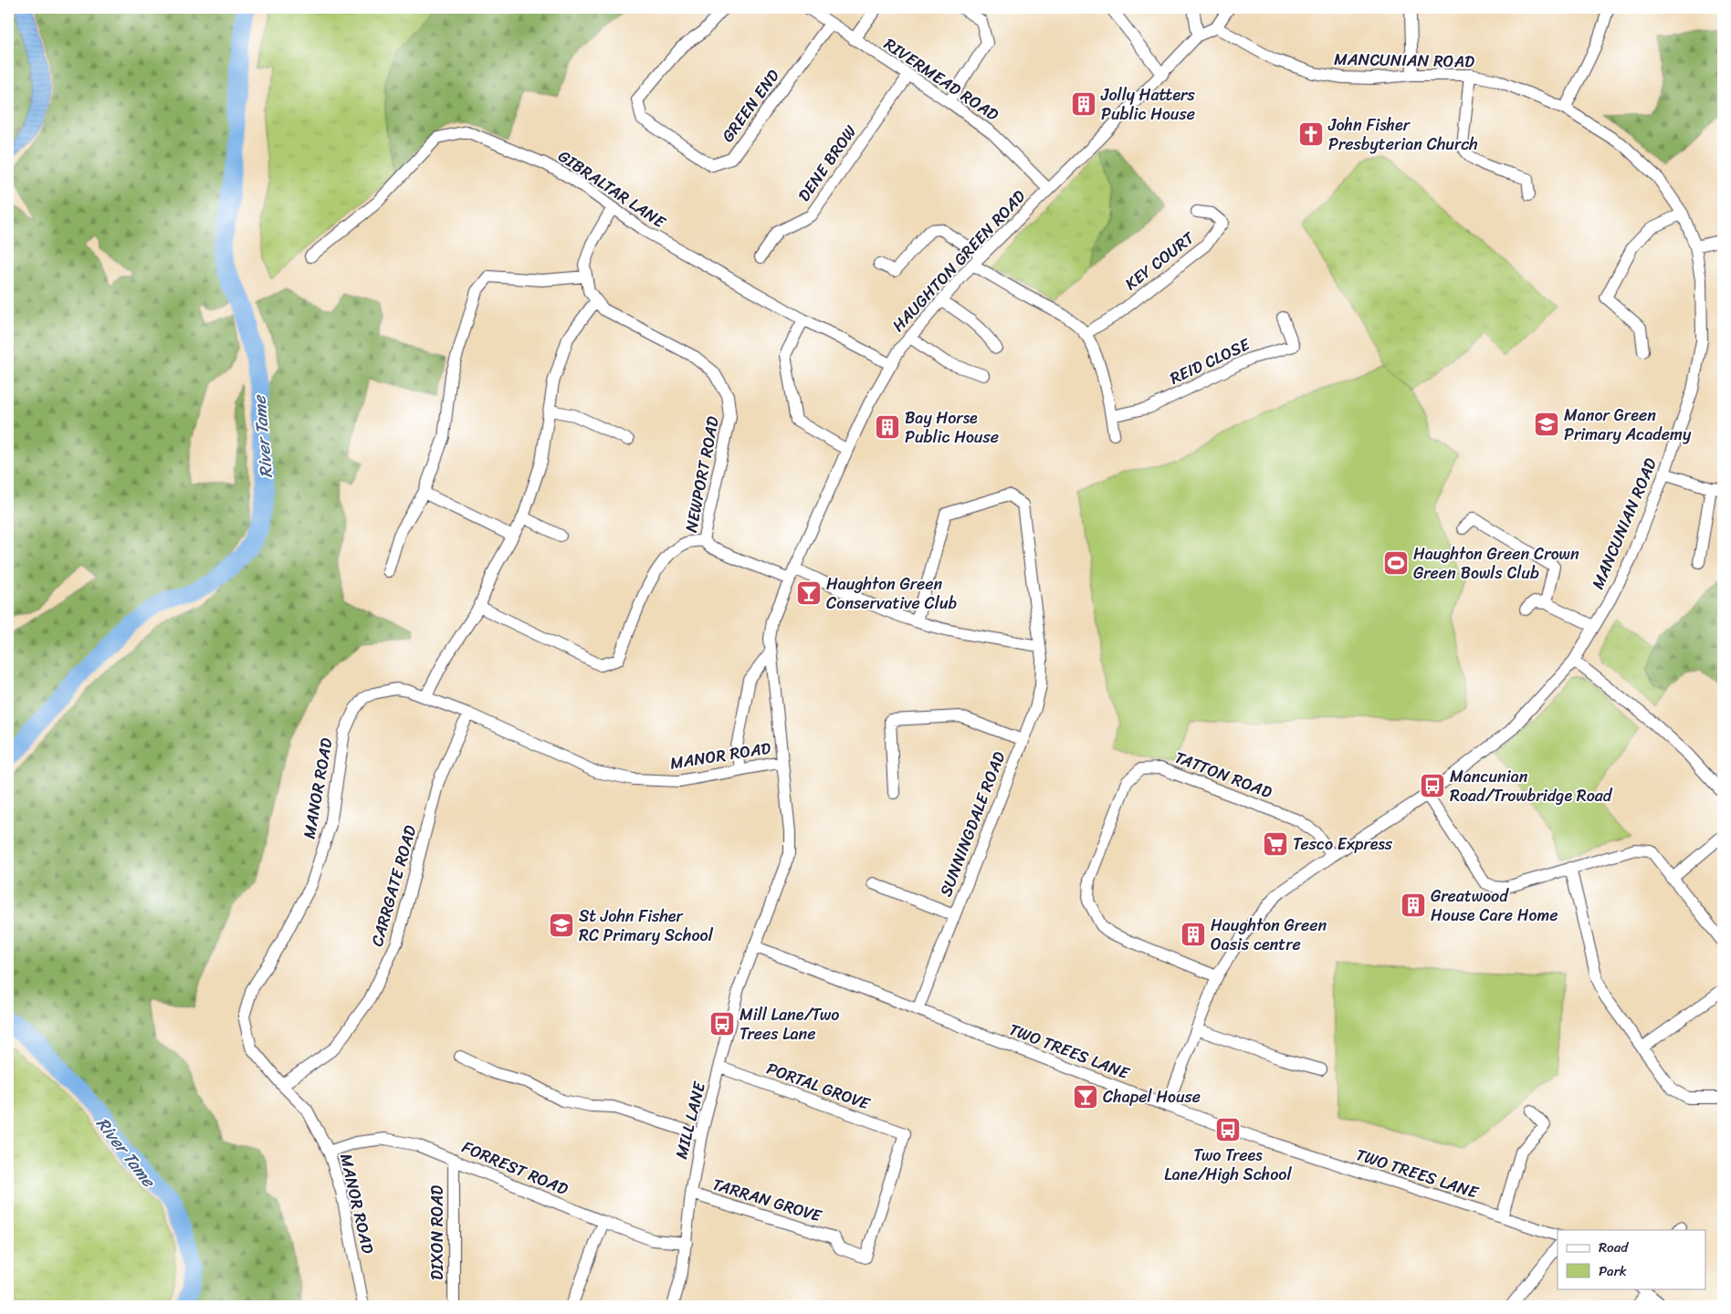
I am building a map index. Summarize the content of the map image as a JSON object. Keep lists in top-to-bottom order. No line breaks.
{"streets":{"street":["MANCUNIAN ROAD","RIVERMEAD ROAD","GREEN END","DENE BROW","GIBRALTAR LANE","HAUGHTON GREEN ROAD","KEY COURT","REID CLOSE","NEWPORT ROAD","MANOR ROAD","TATTON ROAD","SUNNINGDALE ROAD","CARRGATE ROAD","TWO TREES LANE","PORTAL GROVE","MILL LANE","FORREST ROAD","TARRAN GROVE","DIXON ROAD"]},"crossings":[["MANCUNIAN ROAD","TATTON ROAD"],["MANCUNIAN ROAD","TWO TREES LANE"],["RIVERMEAD ROAD","GREEN END"],["RIVERMEAD ROAD","DENE BROW"],["RIVERMEAD ROAD","HAUGHTON GREEN ROAD"],["GIBRALTAR LANE","HAUGHTON GREEN ROAD"],["GIBRALTAR LANE","NEWPORT ROAD"],["HAUGHTON GREEN ROAD","NEWPORT ROAD"],["HAUGHTON GREEN ROAD","MANOR ROAD"],["HAUGHTON GREEN ROAD","TWO TREES LANE"],["HAUGHTON GREEN ROAD","MILL LANE"],["NEWPORT ROAD","SUNNINGDALE ROAD"],["MANOR ROAD","CARRGATE ROAD"],["MANOR ROAD","FORREST ROAD"],["SUNNINGDALE ROAD","TWO TREES LANE"],["TWO TREES LANE","MILL LANE"],["PORTAL GROVE","MILL LANE"],["PORTAL GROVE","TARRAN GROVE"],["MILL LANE","FORREST ROAD"],["MILL LANE","TARRAN GROVE"],["FORREST ROAD","DIXON ROAD"]],"water":["River Tame"],"places":{"building":["Jolly Hatters Public House","Bay Horse Public House","Greatwood House Care Home","Haughton Green Oasis centre"],"church":["John Fisher Presbyterian Church"],"school or university":["Manor Green Primary Academy","St John Fisher RC Primary School"],"sports":["Haughton Green Crown Green Bowls Club"],"bar":["Haughton Green Conservative Club","Chapel House"],"bus stop":["Mancunian Road/Trowbridge Road","Mill Lane/Two Trees Lane","Two Trees Lane/High School"],"supermarket":["Tesco Express"]},"legend":["Road","Park"]}
